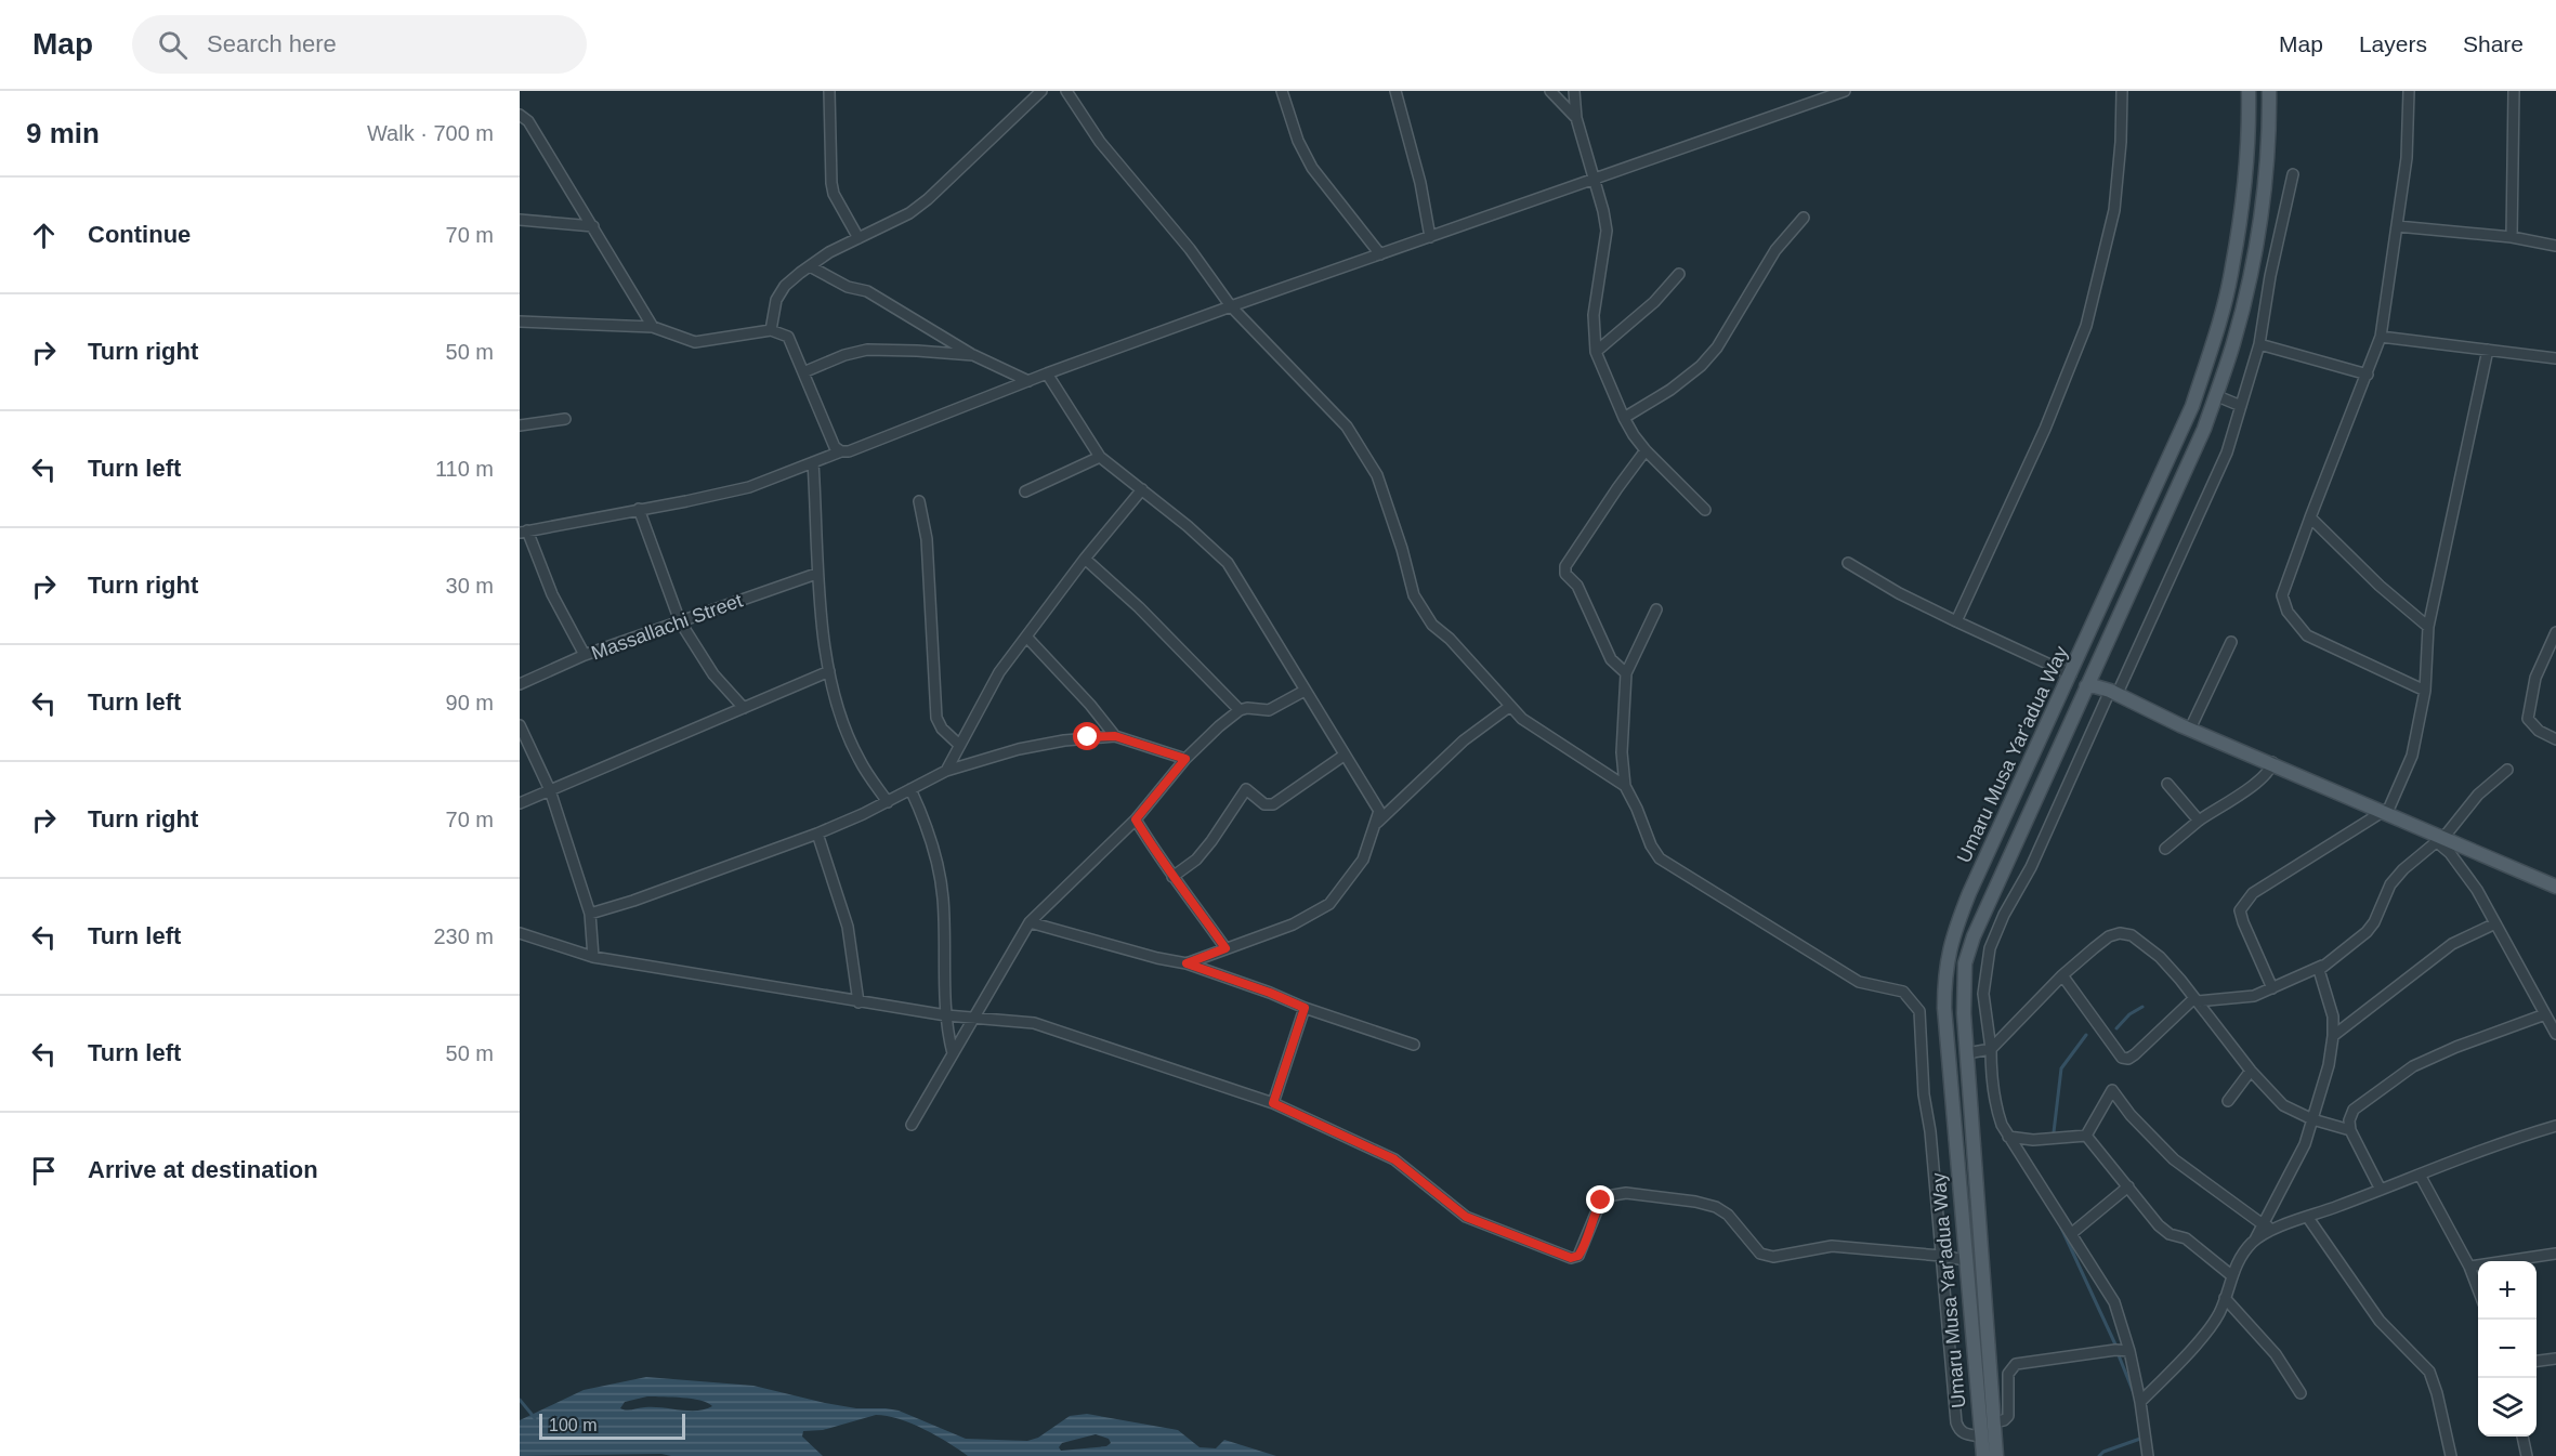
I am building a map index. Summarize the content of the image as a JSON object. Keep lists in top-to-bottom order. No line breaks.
{"streets":{"main road":["Umaru Musa Yar'adua Way"],"street":["Massallachi Street"]},"scale_bar":"100 m","page":{"header":"Map","search":"Search here","nav":["Map","Layers","Share"],"heading":["9 min","Walk · 700 m"],"list":[["Continue","70 m"],["Turn right","50 m"],["Turn left","110 m"],["Turn right","30 m"],["Turn left","90 m"],["Turn right","70 m"],["Turn left","230 m"],["Turn left","50 m"],"Arrive at destination"],"map_buttons":["+","−"],"scale":"100 m"}}
